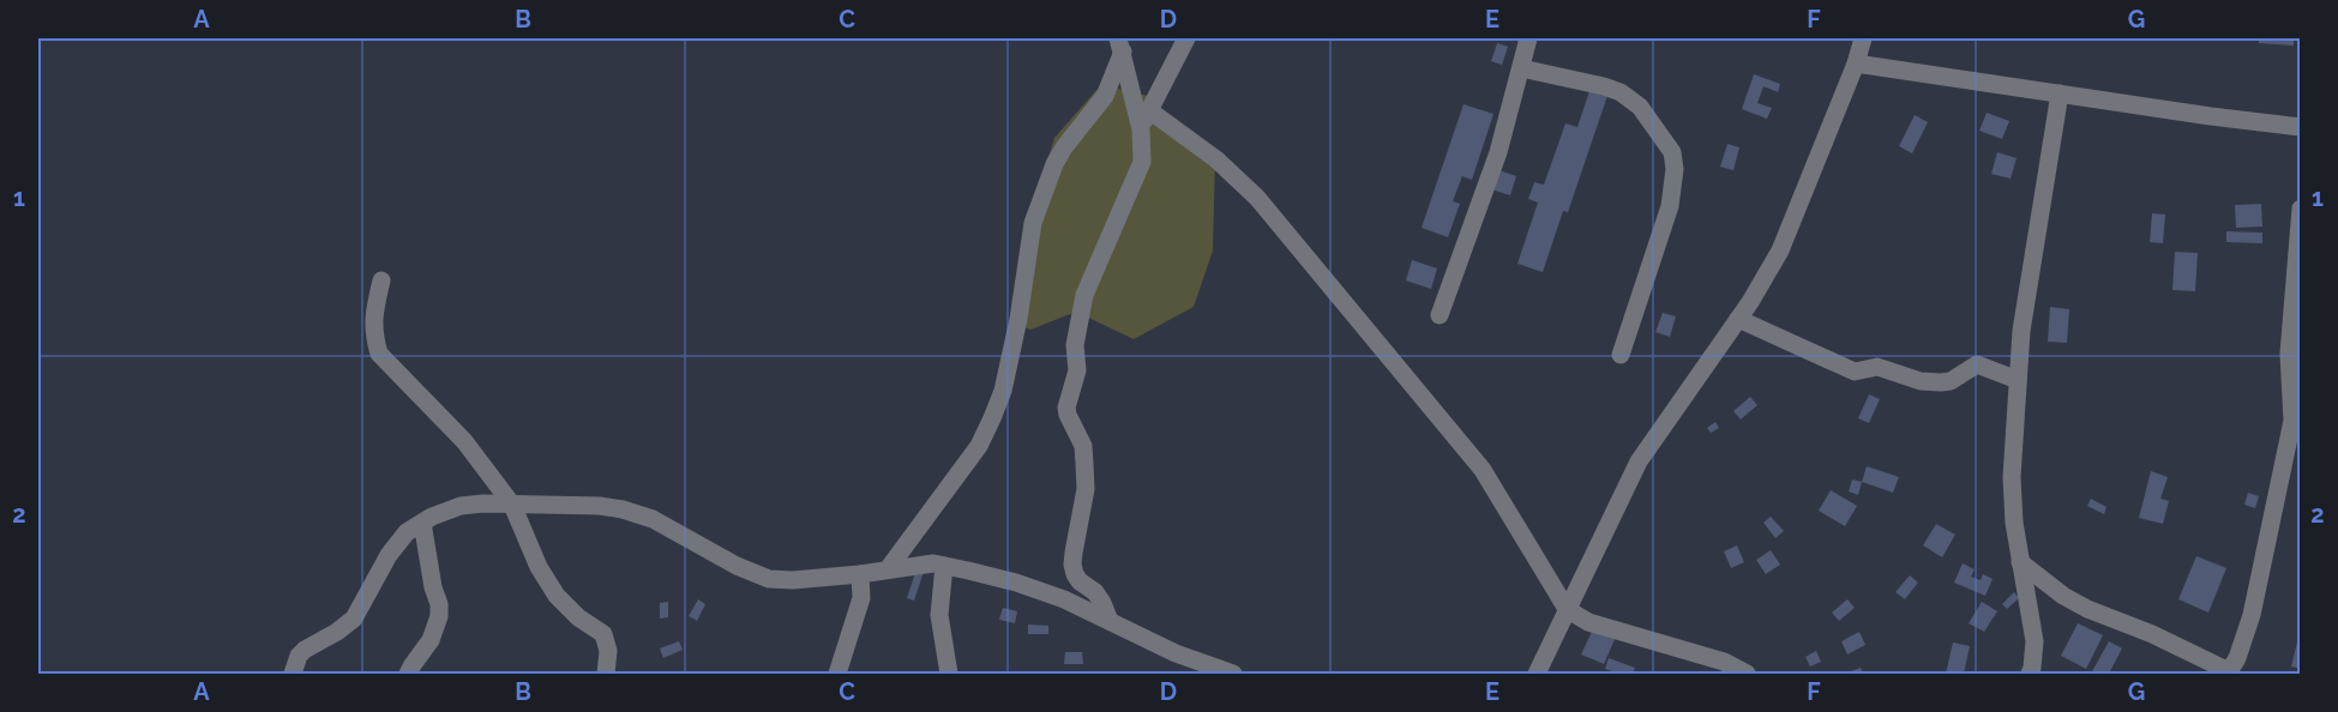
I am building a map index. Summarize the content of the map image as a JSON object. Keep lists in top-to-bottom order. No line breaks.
{"grid":{"columns":["A","B","C","D","E","F","G"],"rows":["1","2"]}}
